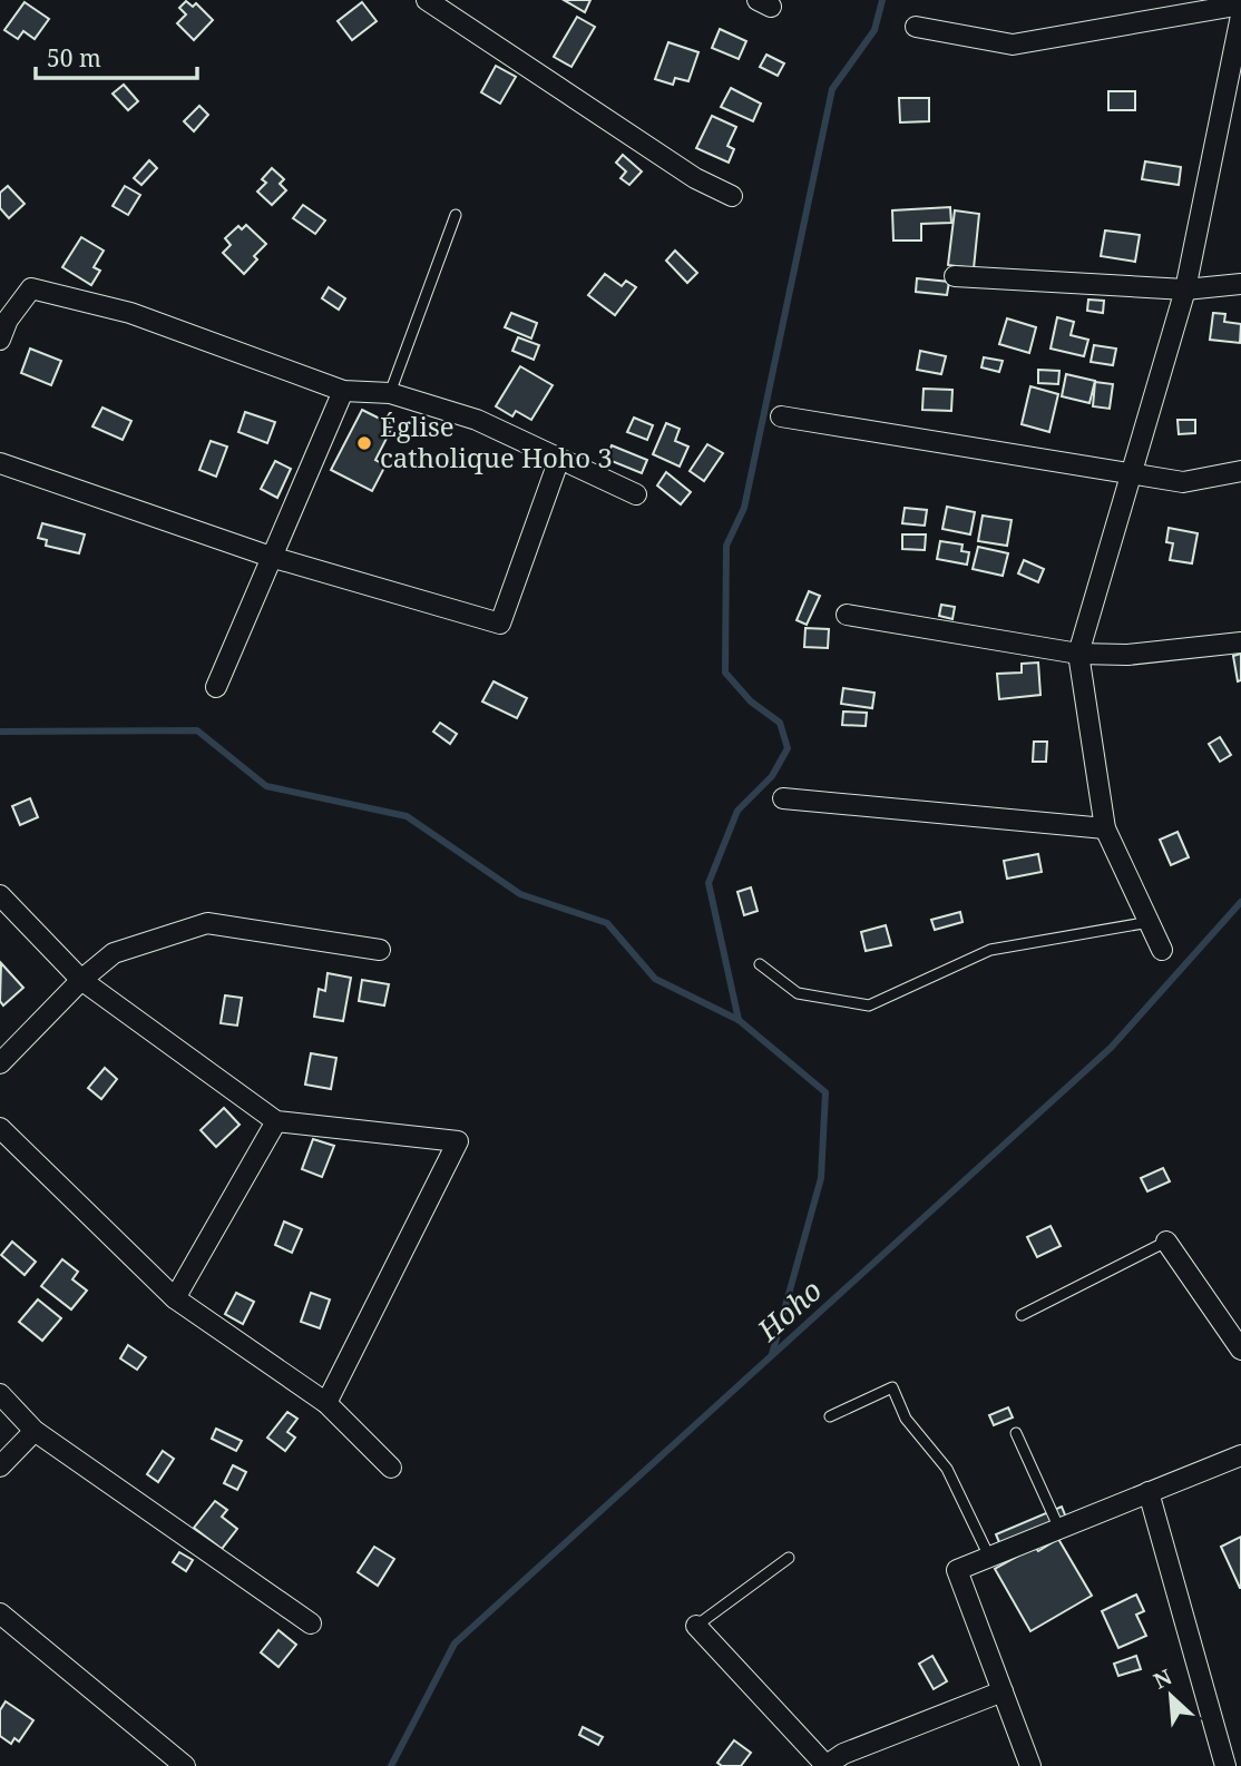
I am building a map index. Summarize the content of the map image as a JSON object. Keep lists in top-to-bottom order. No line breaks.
{"water":["Hoho"],"places":["Église catholique Hoho 3"],"scale_bar":"50 m","north":"top left"}
